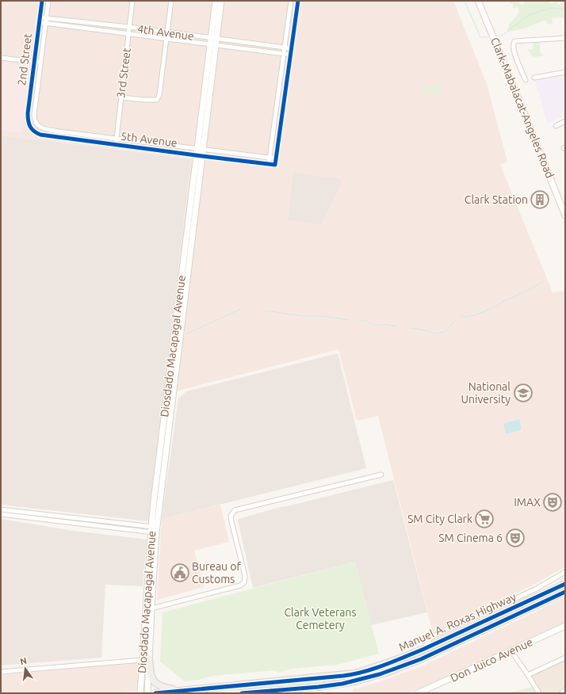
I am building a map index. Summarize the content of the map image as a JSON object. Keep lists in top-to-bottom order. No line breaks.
{"streets":{"main road":["Clark-Mabalacat-Angeles Road","Diosdado Macapagal Avenue","Manuel A. Roxas Highway","Don Juico Avenue"],"street":["4th Avenue","2nd Street","3rd Street","5th Avenue"]},"crossings":[["4th Avenue","2nd Street"],["4th Avenue","3rd Street"],["4th Avenue","Diosdado Macapagal Avenue"],["2nd Street","5th Avenue"],["3rd Street","5th Avenue"],["5th Avenue","Diosdado Macapagal Avenue"]],"parks":["Clark Veterans Cemetery"],"places":{"building":["Clark Station"],"school or university":["National University"],"theatre":["IMAX","SM Cinema 6"],"supermarket":["SM City Clark"],"public building":["Bureau of Customs"]},"north":"top"}
